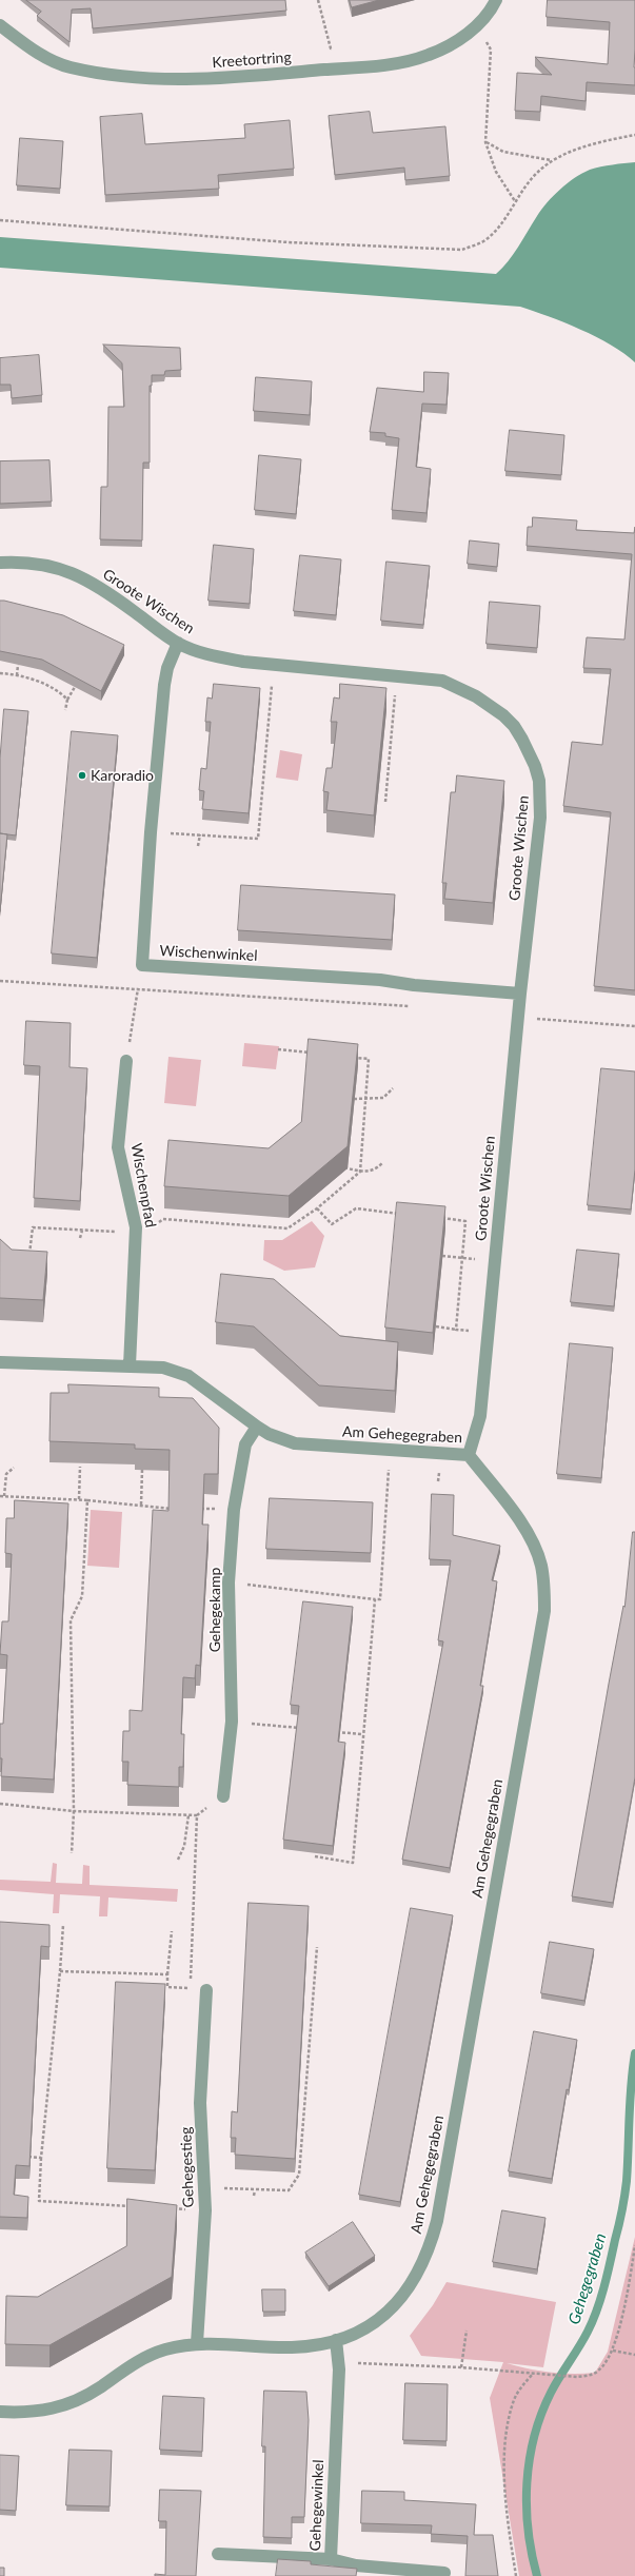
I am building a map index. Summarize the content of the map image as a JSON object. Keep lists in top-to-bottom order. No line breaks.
{"streets":{"street":["Kreetortring","Groote Wischen","Wischenwinkel","Wischenpfad","Am Gehegegraben","Gehegekamp","Gehegestieg","Gehegewinkel"]},"crossings":[["Groote Wischen","Wischenwinkel"],["Groote Wischen","Am Gehegegraben"],["Wischenpfad","Am Gehegegraben"],["Am Gehegegraben","Gehegekamp"],["Am Gehegegraben","Gehegestieg"],["Am Gehegegraben","Gehegewinkel"]],"water":["Gehegegraben"],"places":["Karoradio"]}
